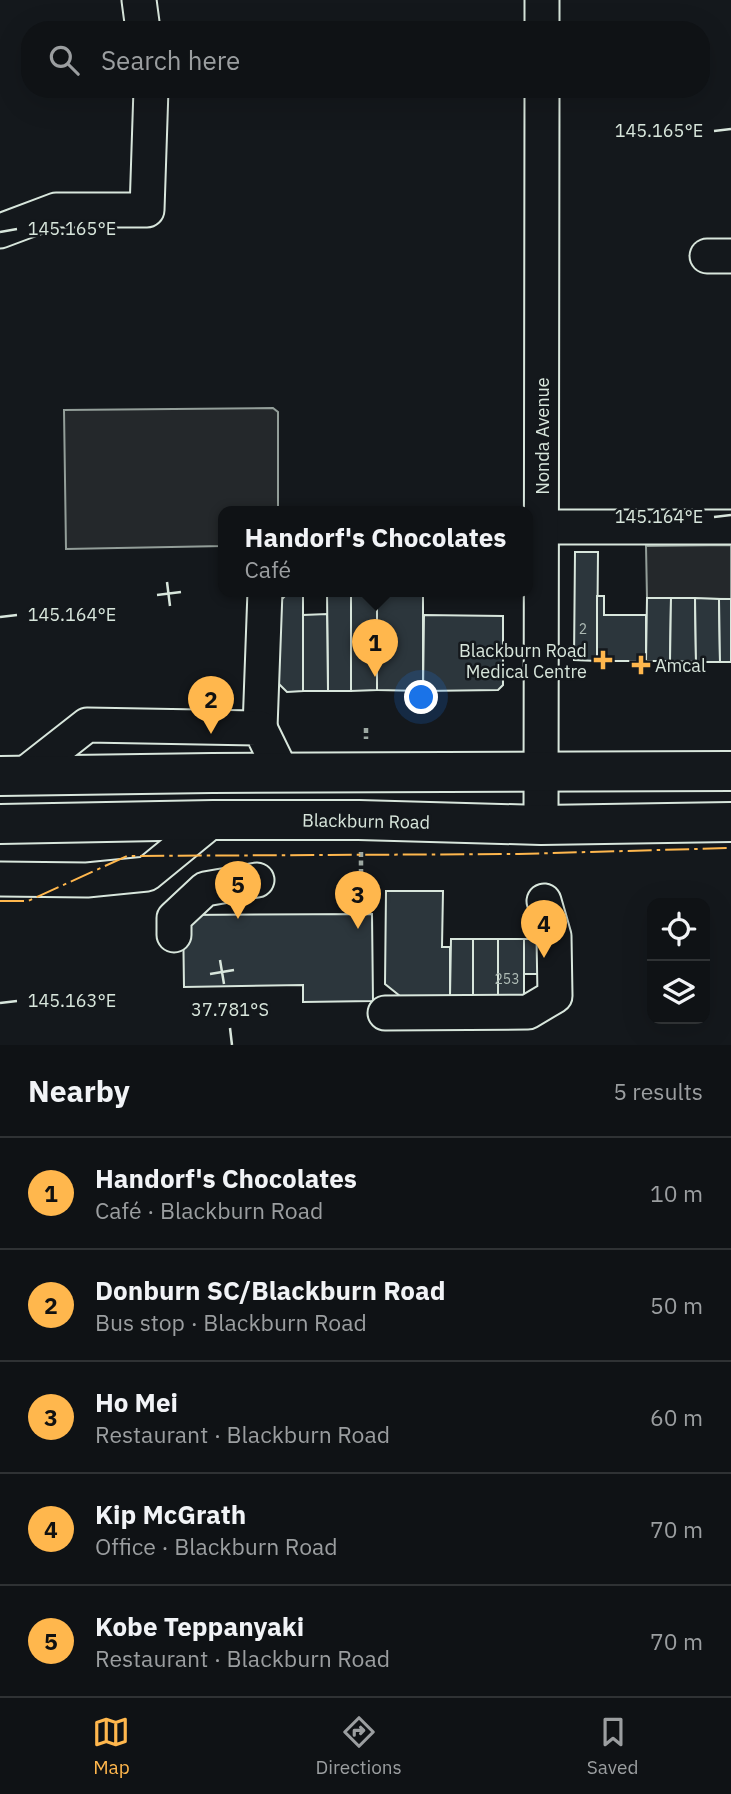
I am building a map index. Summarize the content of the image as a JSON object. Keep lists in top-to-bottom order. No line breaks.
{"streets":{"main road":["Blackburn Road"],"street":["Nonda Avenue"]},"crossings":[["Nonda Avenue","Blackburn Road"]],"places":{"health":["Blackburn Road Medical Centre","Amcal"]},"house_numbers":["2","253"],"page":{"search":"Search here","popup":["Handorf's Chocolates","Café"],"pins":["1","2","5","3","4"],"heading":["Nearby","5 results"],"list":[{"mark":"1","name":"Handorf's Chocolates","note":"Café · Blackburn Road","value":"10 m"},{"mark":"2","name":"Donburn SC/Blackburn Road","note":"Bus stop · Blackburn Road","value":"50 m"},{"mark":"3","name":"Ho Mei","note":"Restaurant · Blackburn Road","value":"60 m"},{"mark":"4","name":"Kip McGrath","note":"Office · Blackburn Road","value":"70 m"},{"mark":"5","name":"Kobe Teppanyaki","note":"Restaurant · Blackburn Road","value":"70 m"}],"nav":["Map","Directions","Saved"]},"coordinates":["145.165°E","145.164°E","145.163°E","37.781°S"]}
